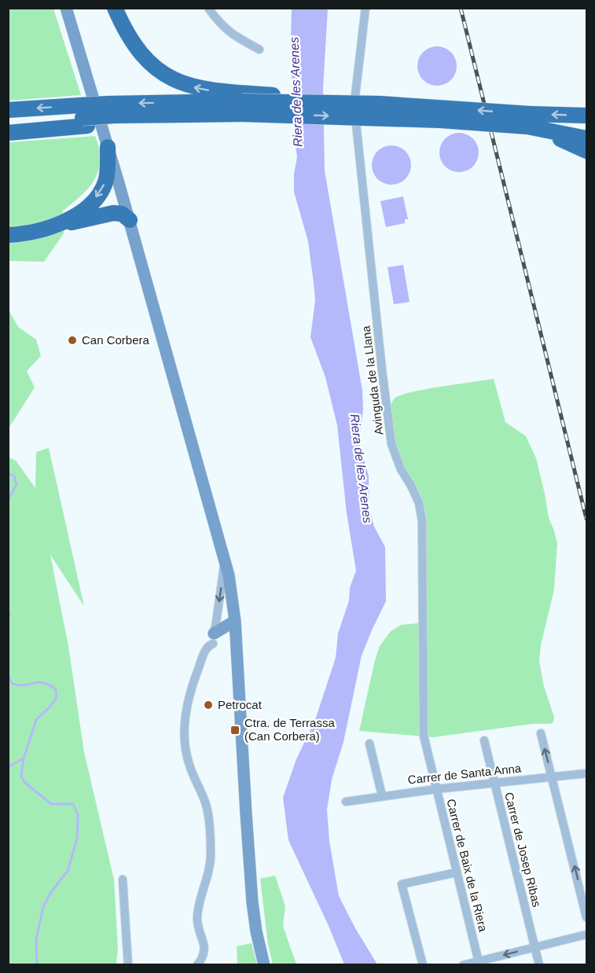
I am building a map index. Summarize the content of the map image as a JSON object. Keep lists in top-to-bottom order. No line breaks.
{"streets":{"street":["Avinguda de la Llana","Carrer de Santa Anna","Carrer de Josep Ribas","Carrer de Baix de la Riera"]},"crossings":[["Avinguda de la Llana","Carrer de Baix de la Riera"],["Carrer de Santa Anna","Carrer de Josep Ribas"],["Carrer de Santa Anna","Carrer de Baix de la Riera"]],"water":["Riera de les Arenes"],"places":{"other":["Can Corbera","Petrocat"],"transit":["Ctra. de Terrassa (Can Corbera)"]}}
